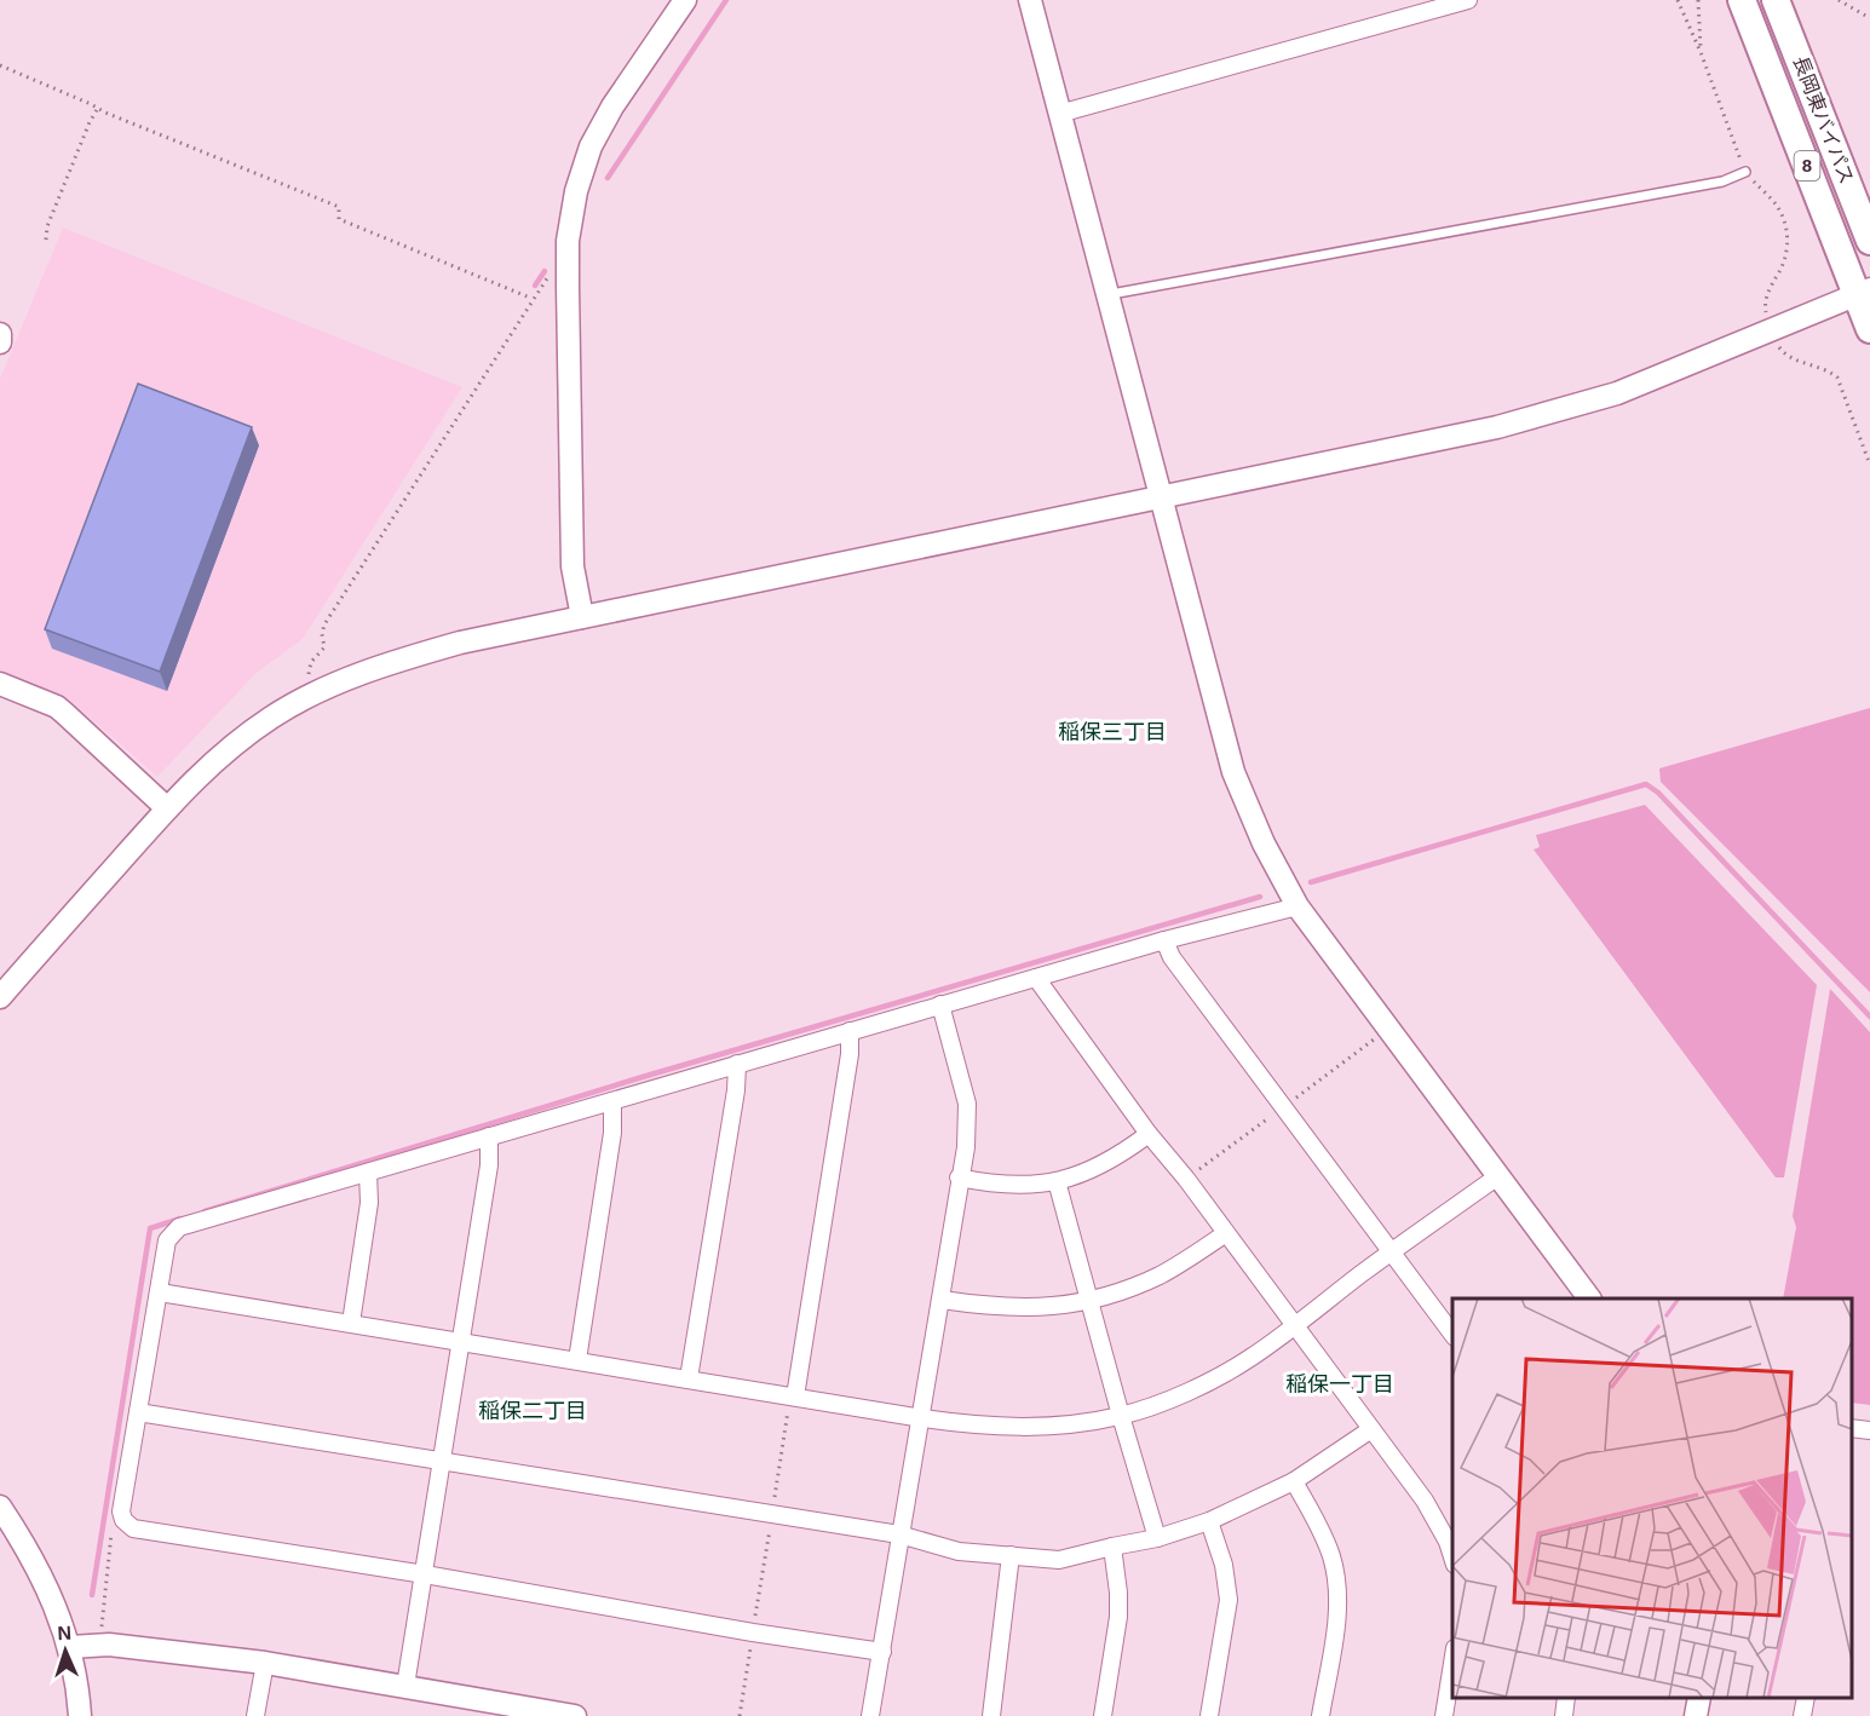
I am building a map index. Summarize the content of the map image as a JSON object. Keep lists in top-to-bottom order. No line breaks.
{"streets":{"highway":["長岡東バイパス","8"]},"districts":["稲保三丁目","稲保一丁目","稲保二丁目"],"north":"top"}
